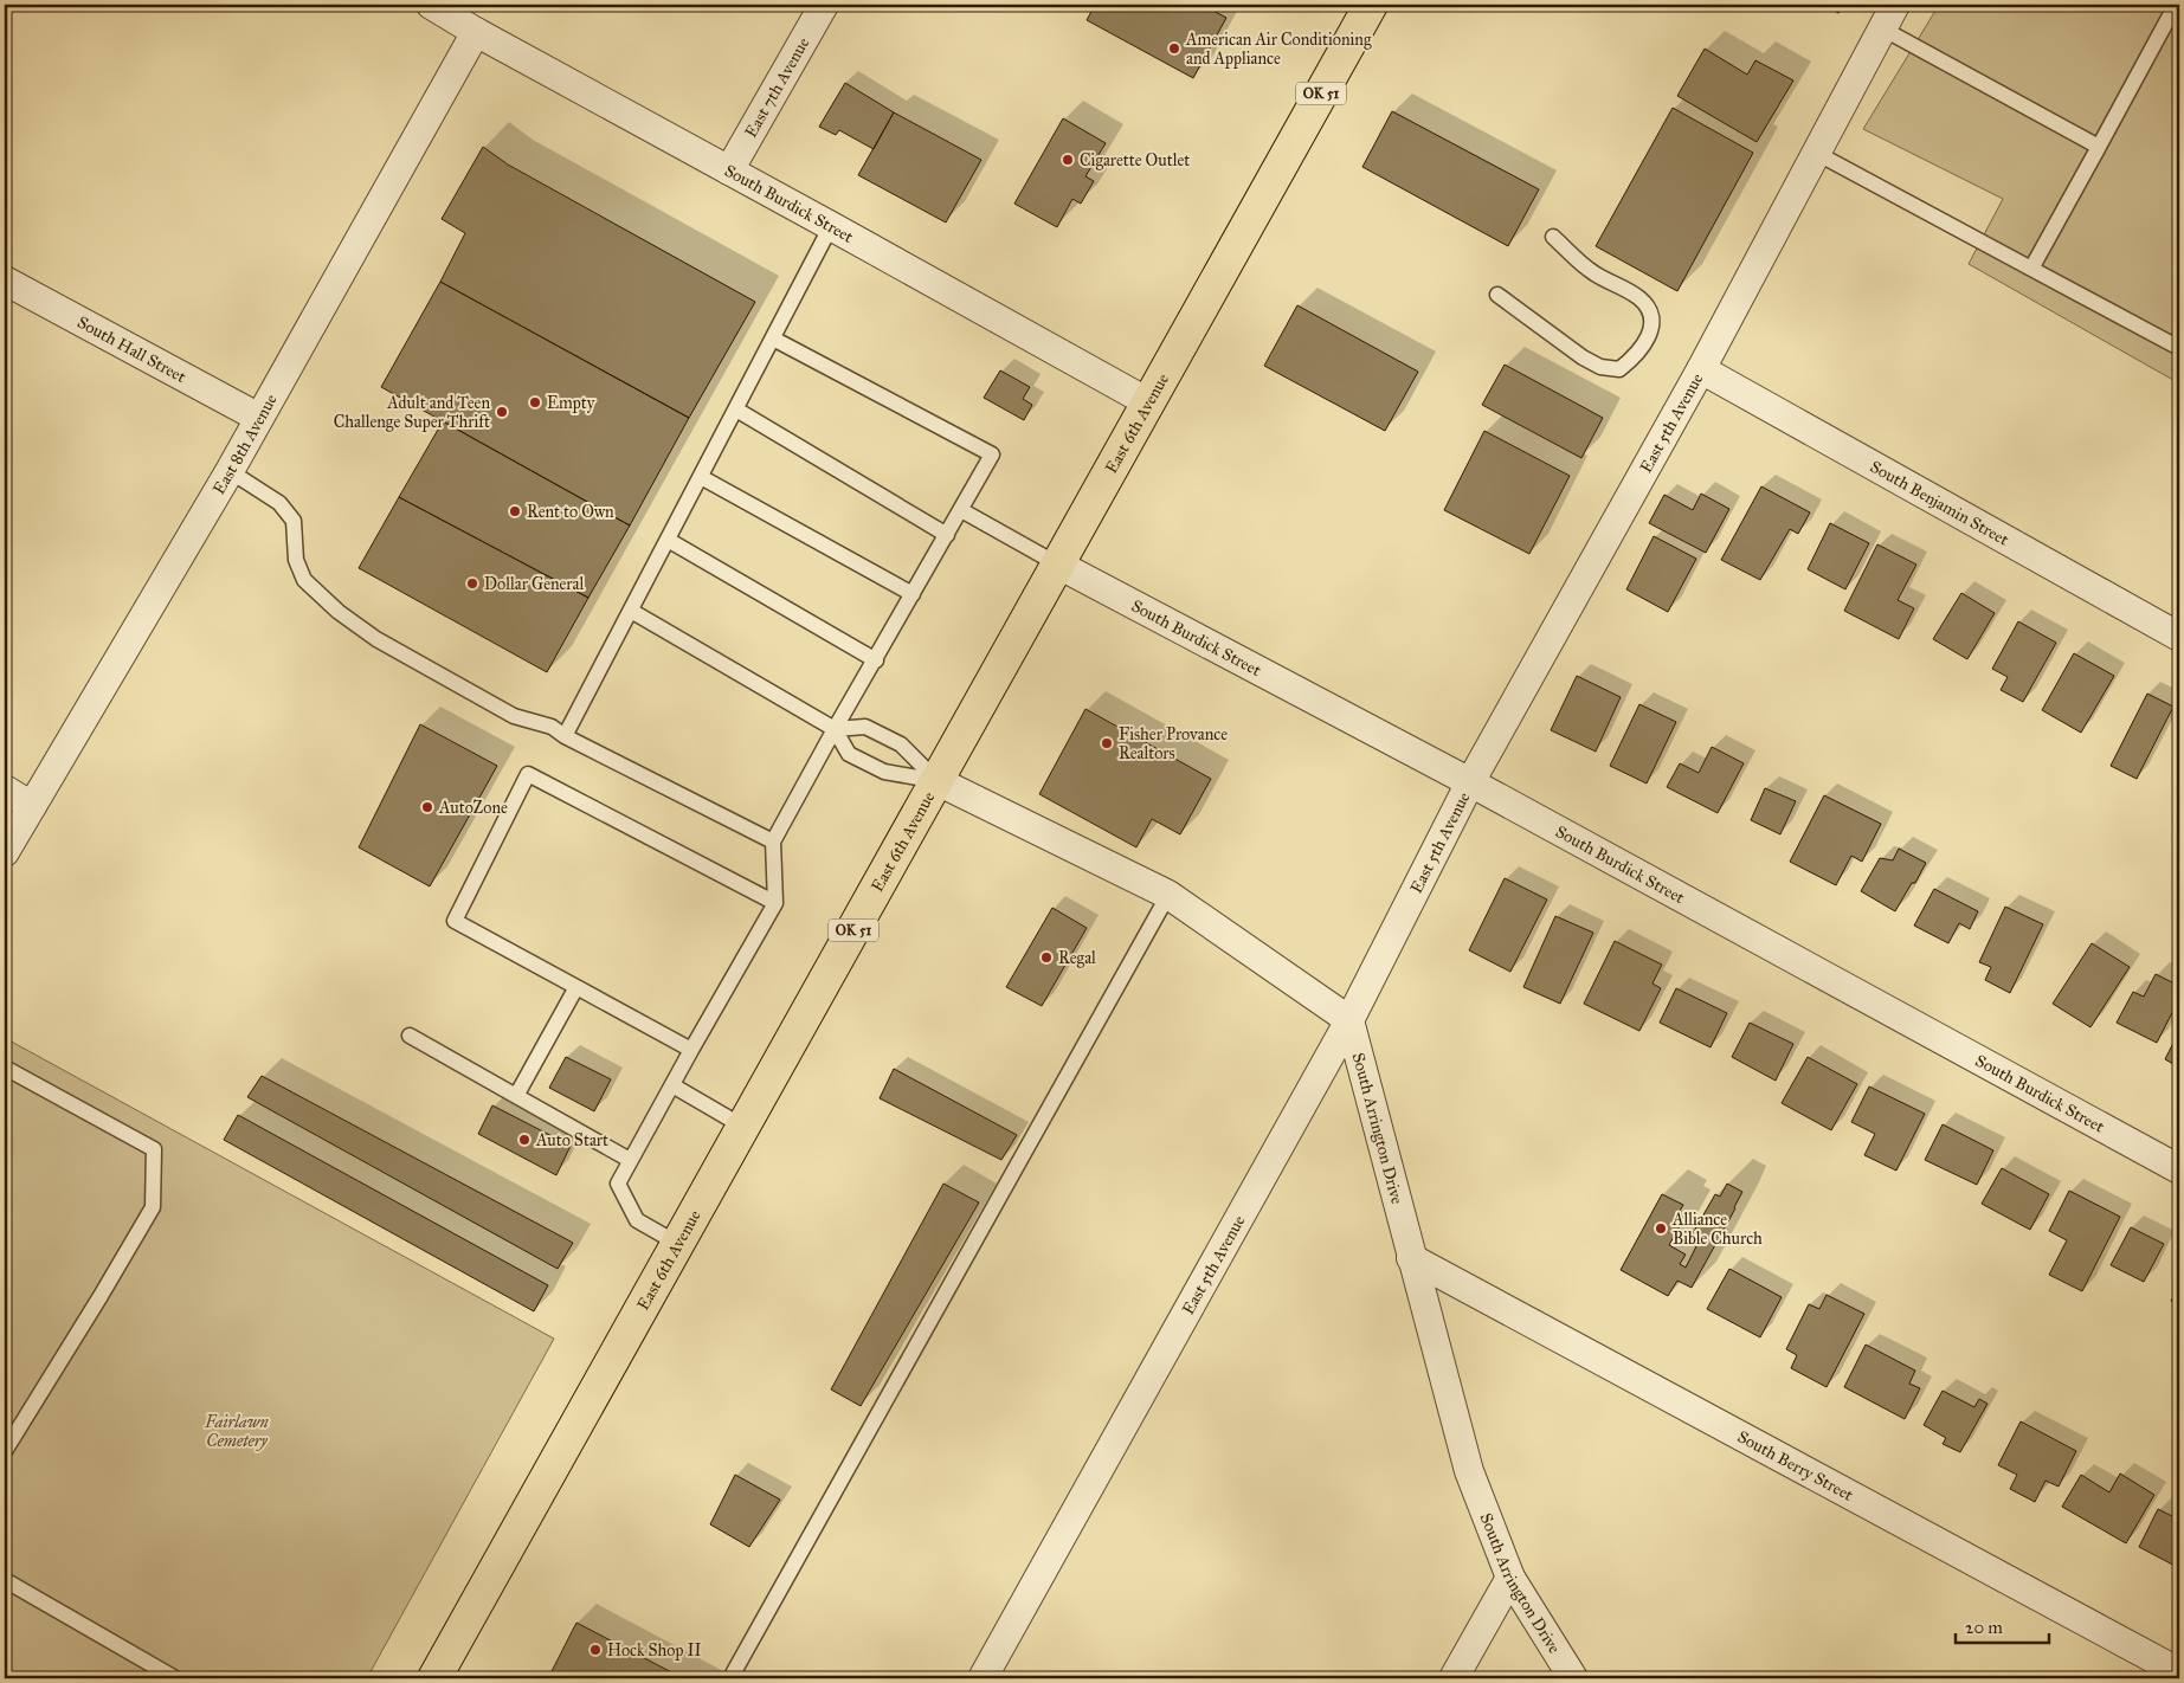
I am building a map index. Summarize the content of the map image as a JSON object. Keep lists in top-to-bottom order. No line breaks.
{"streets":{"main road":["OK 51","East 6th Avenue"],"street":["East 7th Avenue","South Burdick Street","South Hall Street","East 5th Avenue","East 8th Avenue","South Benjamin Street","South Arrington Drive","South Berry Street"]},"crossings":[["East 7th Avenue","South Burdick Street"],["South Burdick Street","East 6th Avenue"],["South Burdick Street","East 5th Avenue"],["South Burdick Street","East 8th Avenue"],["South Hall Street","East 8th Avenue"],["East 5th Avenue","South Benjamin Street"],["East 5th Avenue","South Arrington Drive"],["South Arrington Drive","South Berry Street"]],"parks":["Fairlawn Cemetery"],"places":["American Air Conditioning and Appliance","Cigarette Outlet","Empty","Adult and Teen Challenge Super Thrift","Rent to Own","Dollar General","Fisher Provance Realtors","AutoZone","Regal","Auto Start","Alliance Bible Church","Hock Shop II"],"scale_bar":"20 m"}
